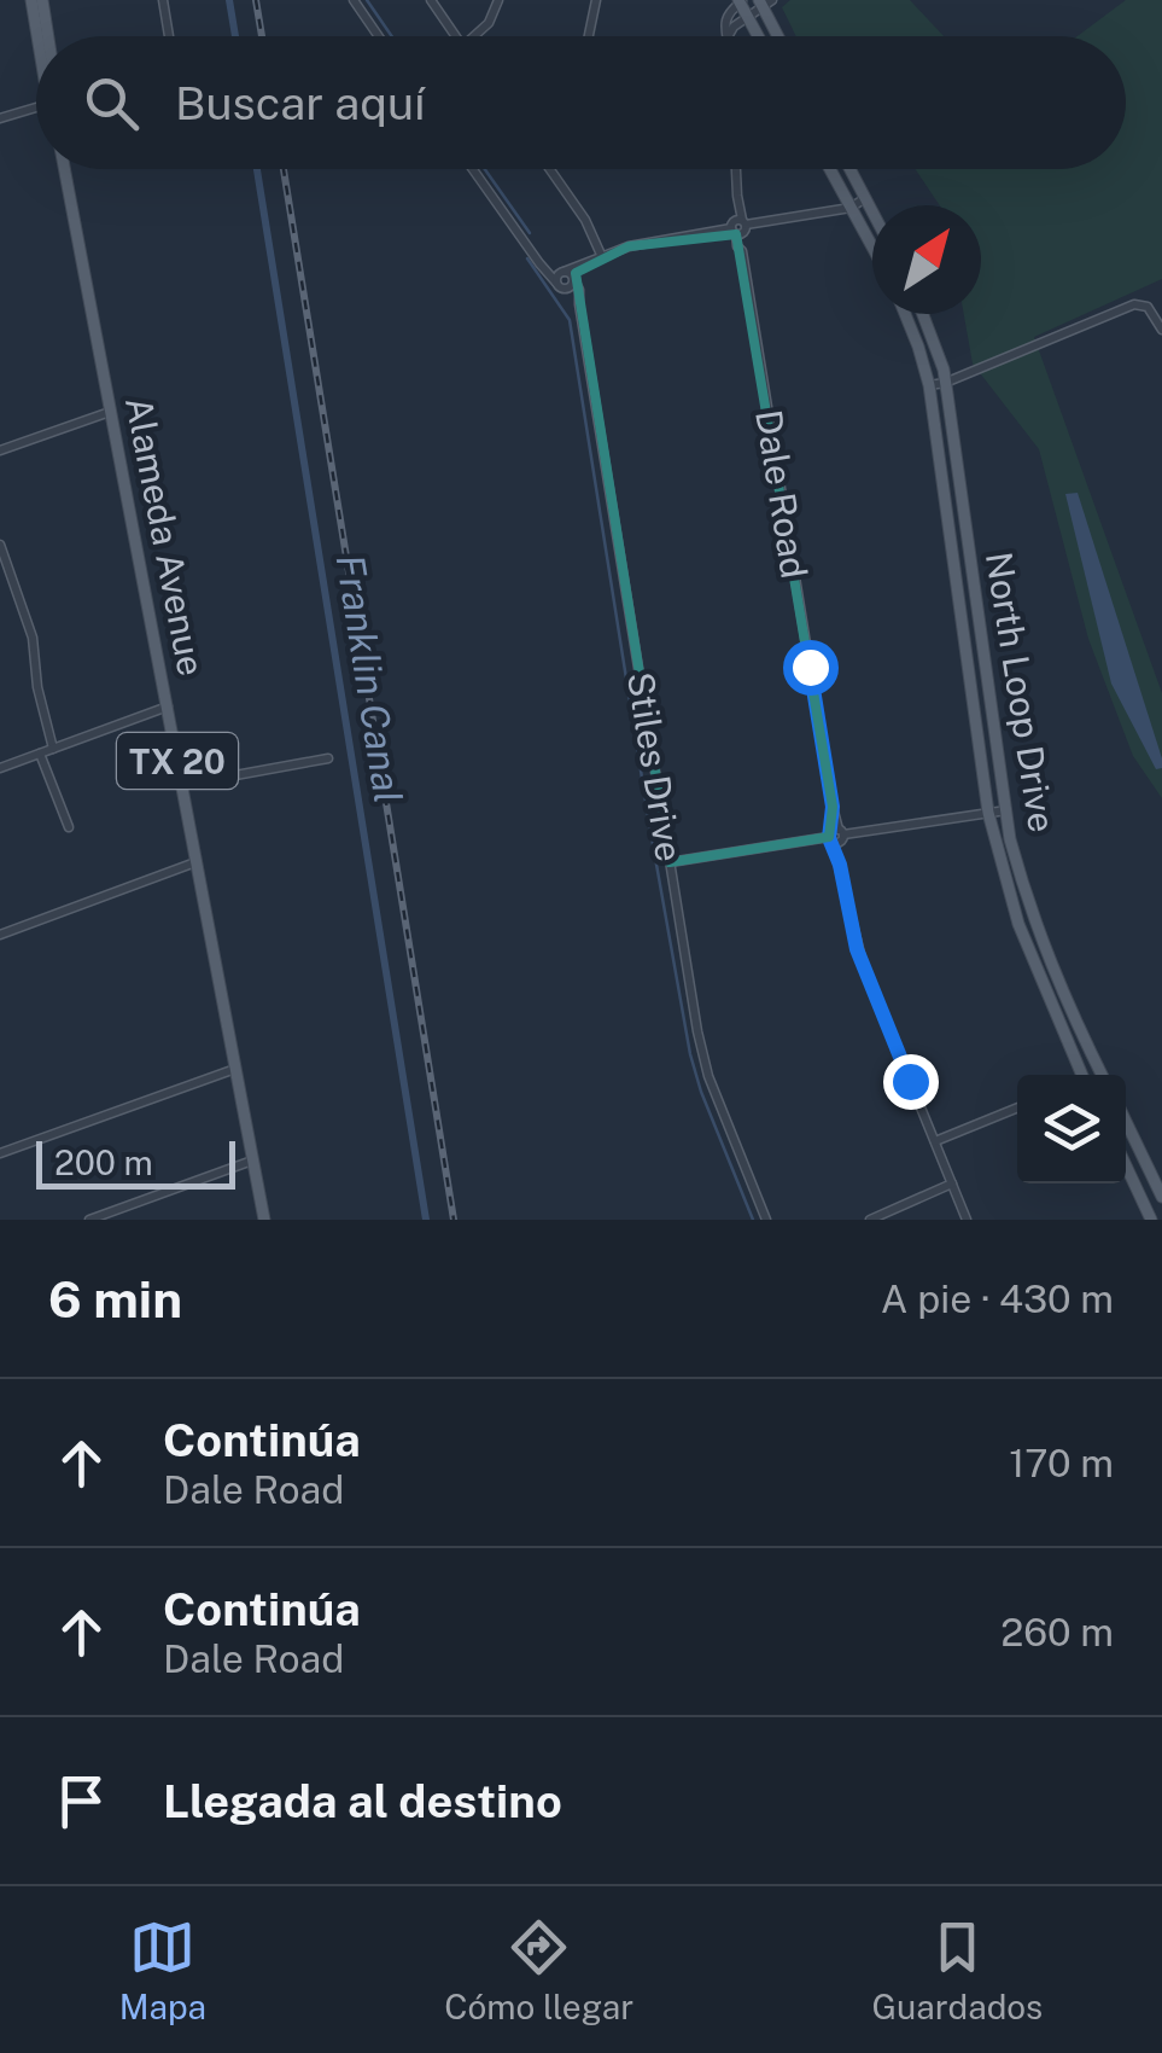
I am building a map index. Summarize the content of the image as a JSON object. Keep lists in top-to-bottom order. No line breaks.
{"streets":{"main road":["Alameda Avenue","North Loop Drive","TX 20"],"street":["Dale Road","Stiles Drive"]},"water":["Franklin Canal"],"scale_bar":"200 m","north":"top right","page":{"search":"Buscar aquí","scale":"200 m","heading":["6 min","A pie · 430 m"],"list":[["Continúa","Dale Road","170 m"],["Continúa","Dale Road","260 m"],"Llegada al destino"],"nav":["Mapa","Cómo llegar","Guardados"]}}
